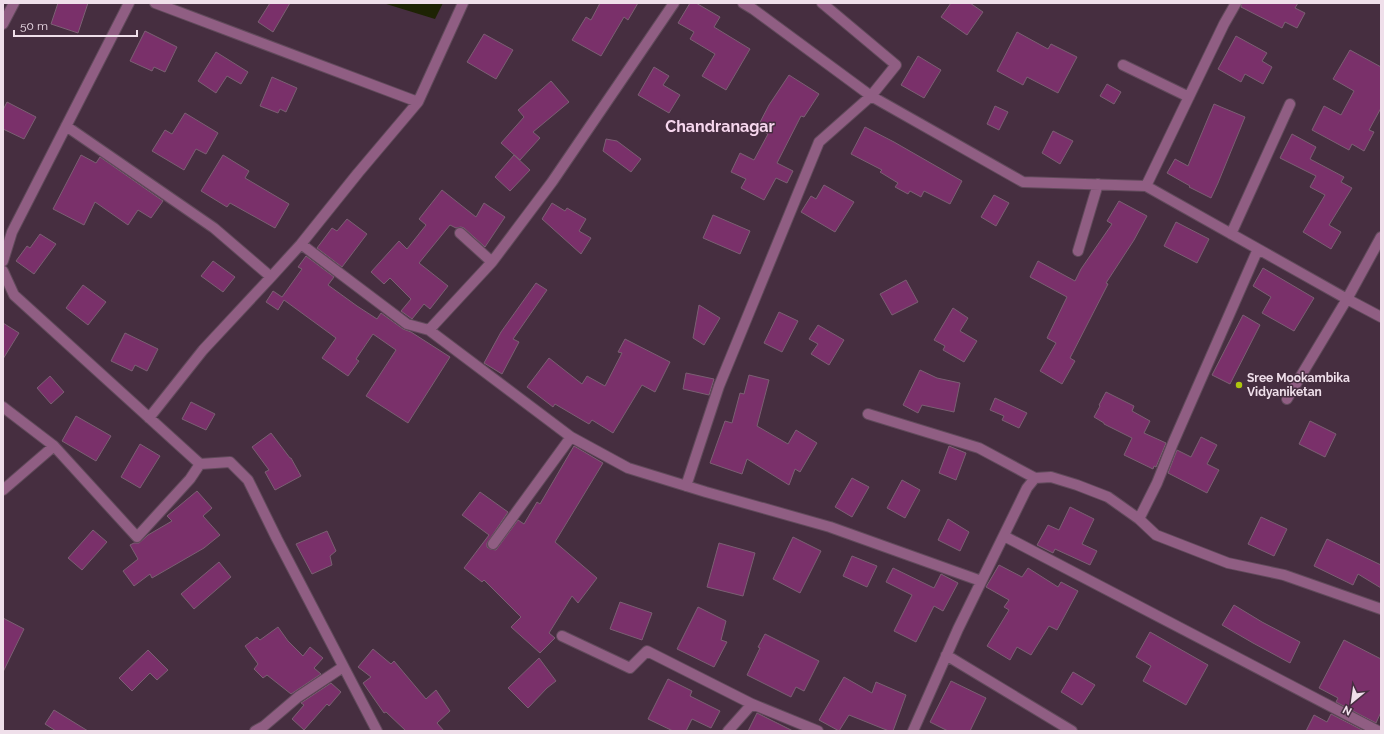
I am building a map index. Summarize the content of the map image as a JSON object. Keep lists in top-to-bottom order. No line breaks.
{"districts":["Chandranagar"],"places":["Sree Mookambika Vidyaniketan"],"scale_bar":"50 m","north":"bottom left"}
